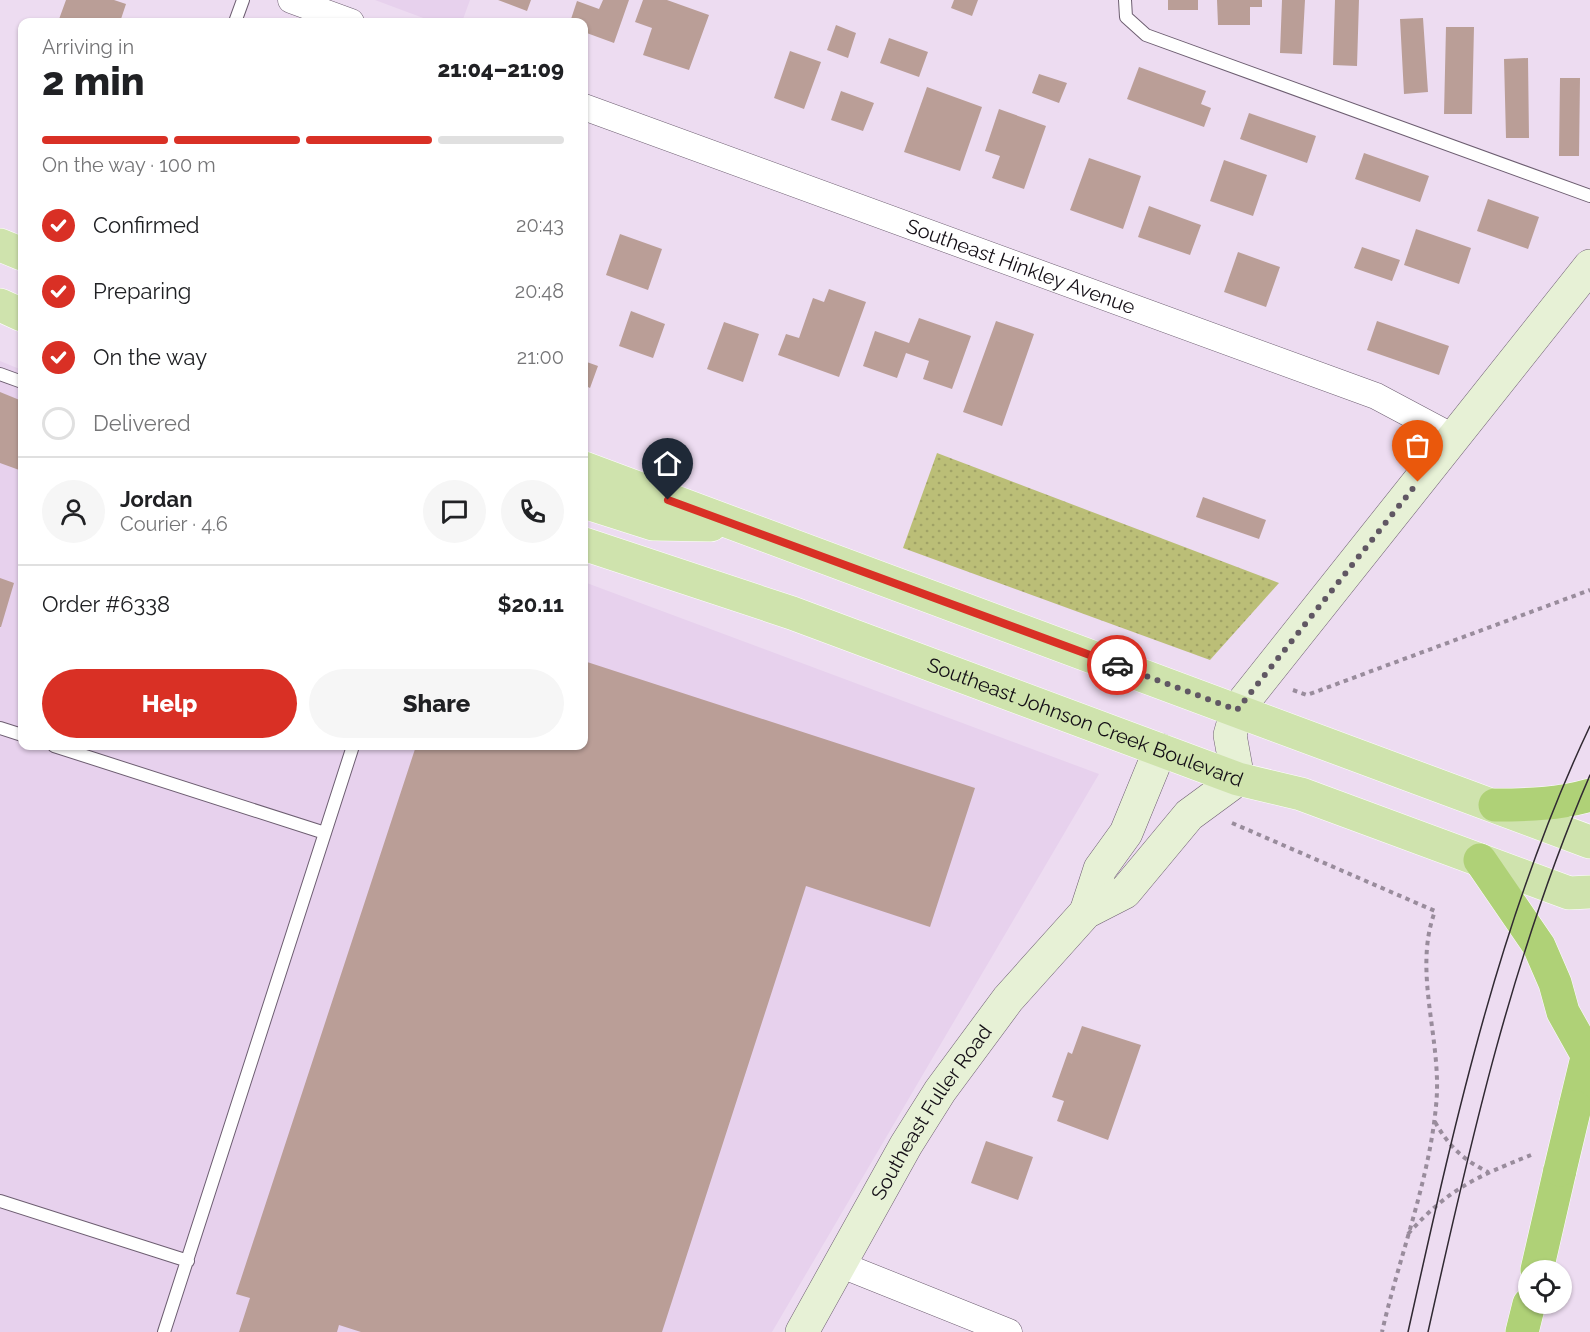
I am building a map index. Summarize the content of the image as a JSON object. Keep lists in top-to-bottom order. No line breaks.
{"streets":{"main road":["Southeast Johnson Creek Boulevard"],"street":["Southeast Hinkley Avenue","Southeast Fuller Road"]},"crossings":[["Southeast Johnson Creek Boulevard","Southeast Fuller Road"]],"page":{"heading":["2 min","Arriving in","21:04–21:09"],"panel":["Jordan","Courier · 4.6","Order #6338","$20.11"],"bar":"On the way · 100 m","list":[["Confirmed","20:43"],["Preparing","20:48"],["On the way","21:00"],"Delivered"],"buttons":["Help","Share"]}}
